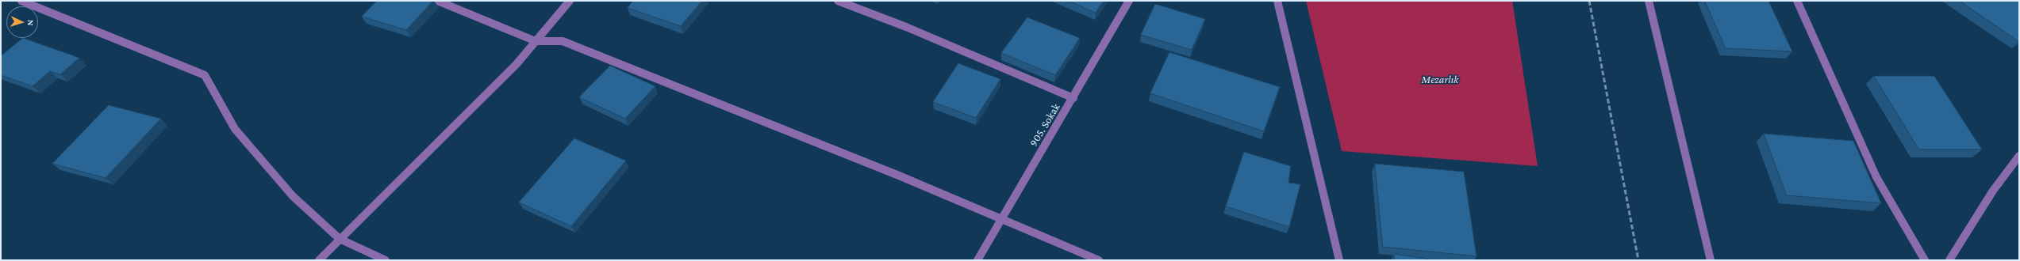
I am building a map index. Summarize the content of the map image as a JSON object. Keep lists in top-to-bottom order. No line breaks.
{"streets":{"street":["905. Sokak"]},"parks":["Mezarlık"],"north":"right"}
